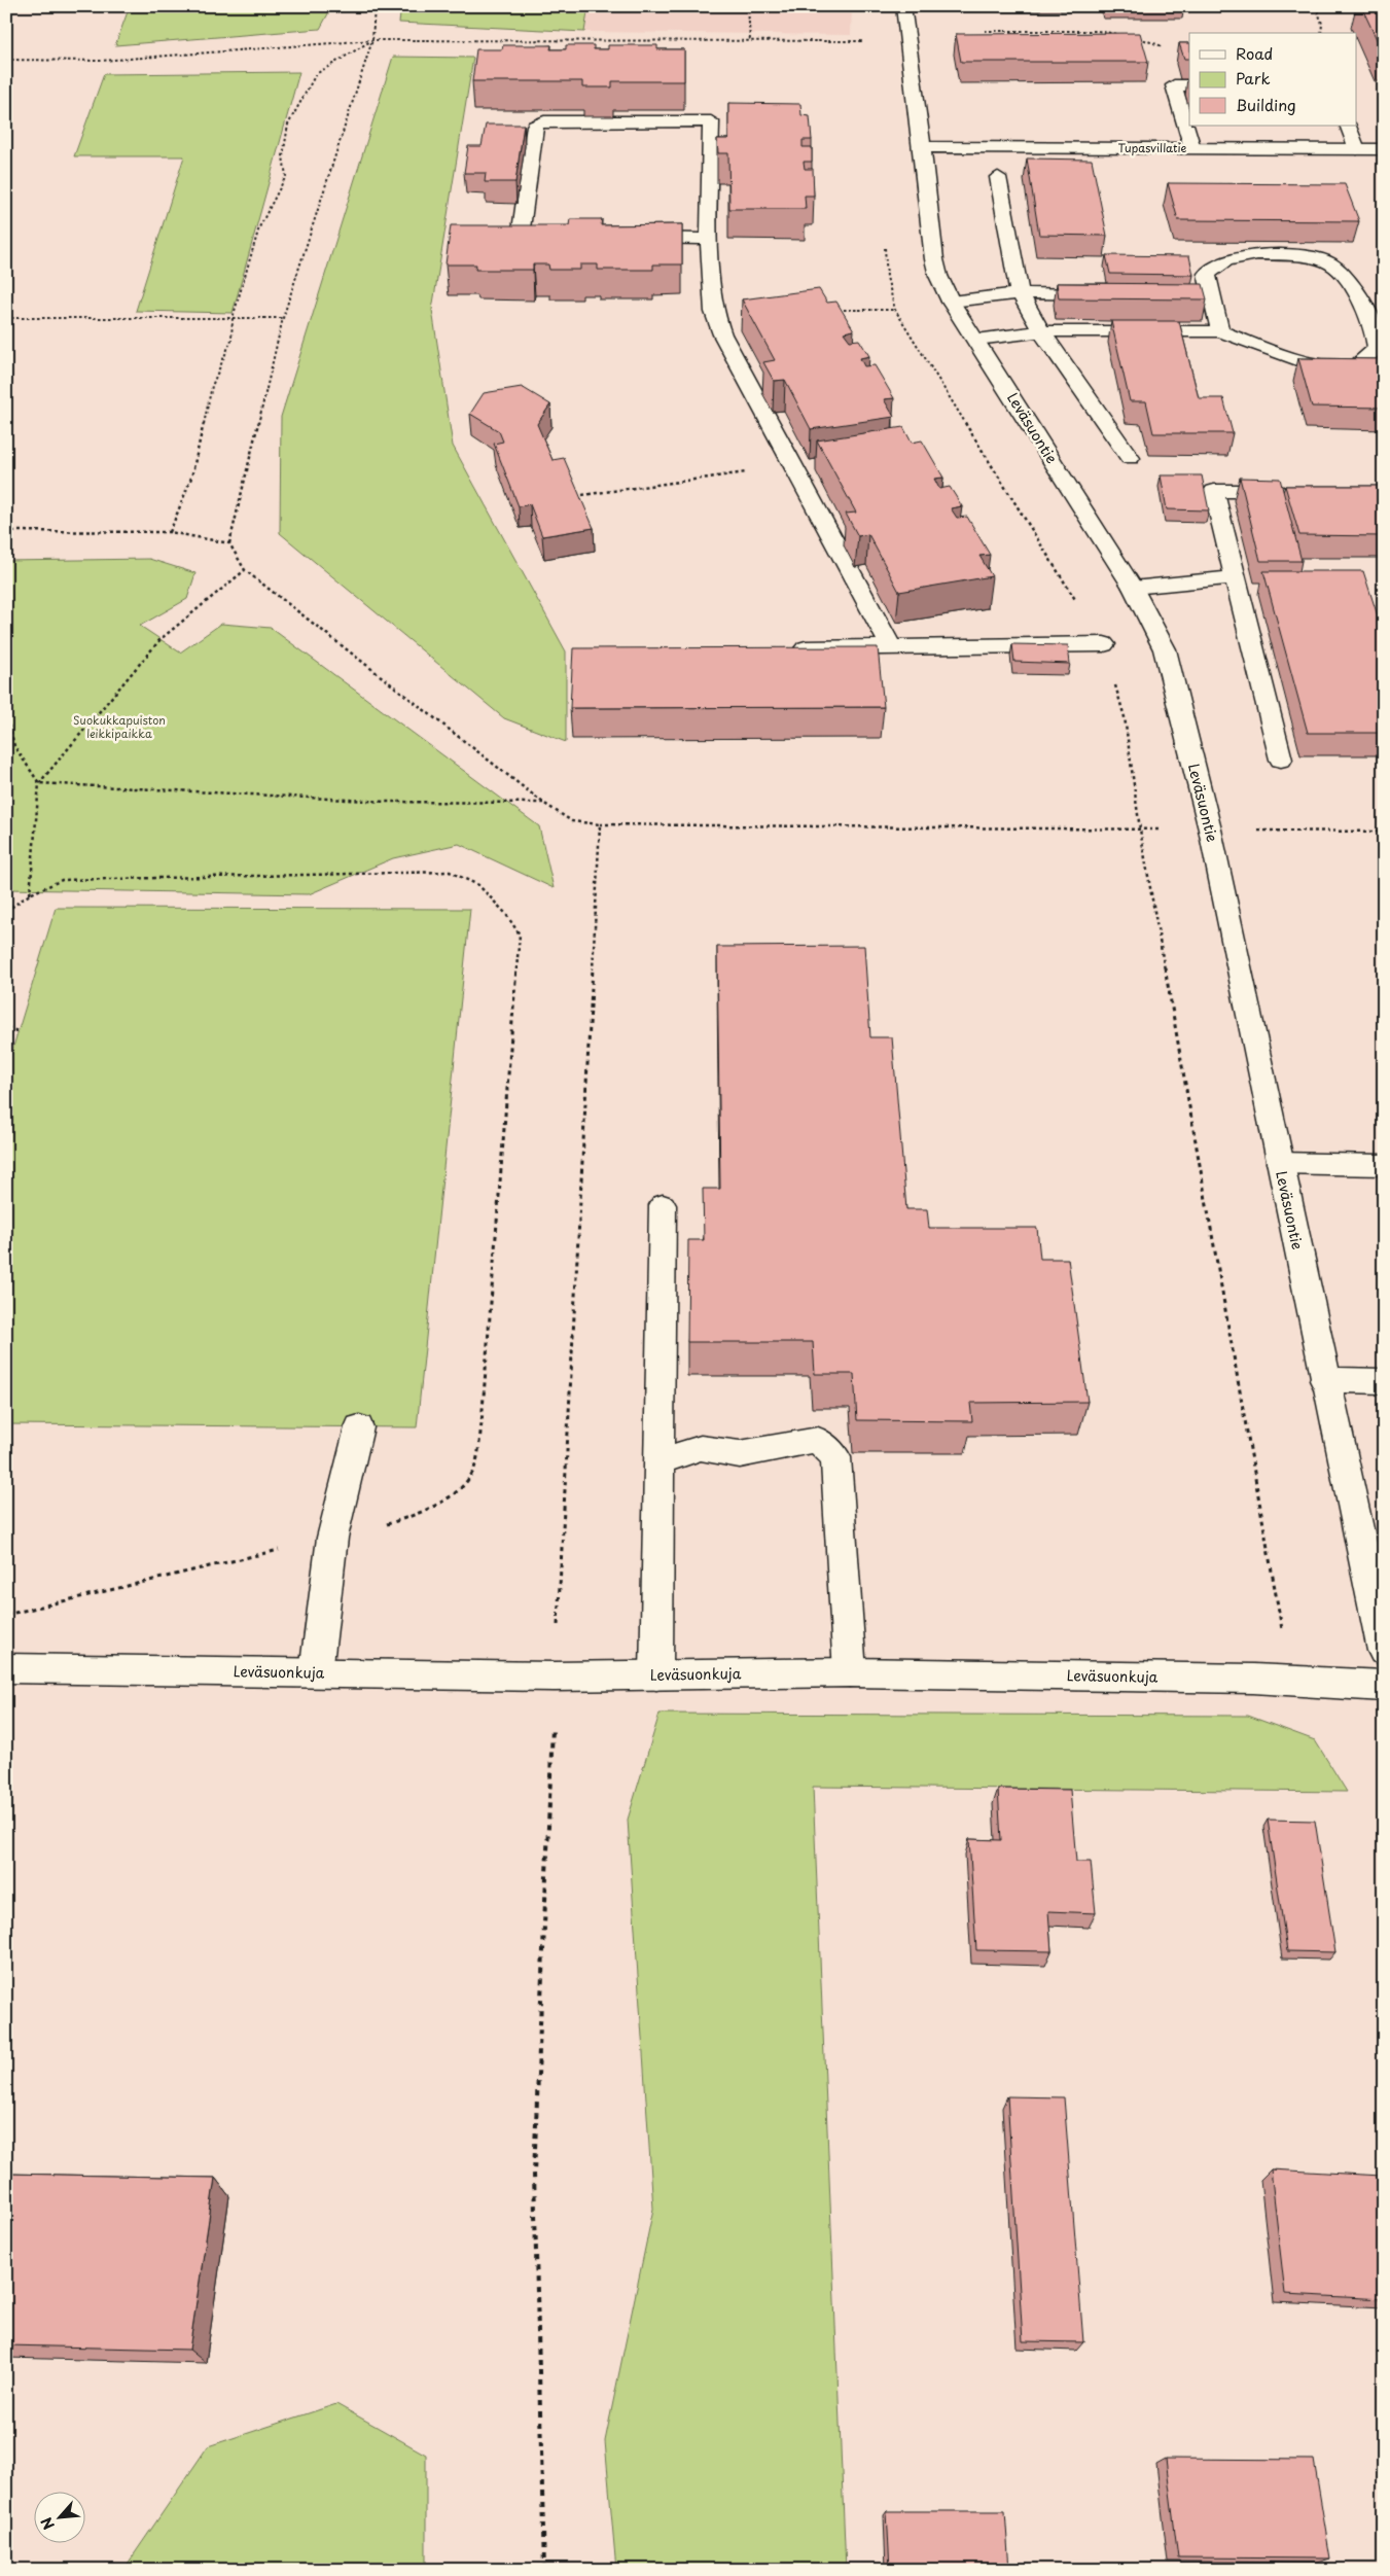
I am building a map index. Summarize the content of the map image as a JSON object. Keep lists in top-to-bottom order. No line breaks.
{"streets":{"street":["Tupasvillatie","Leväsuontie","Leväsuonkuja"]},"crossings":[["Tupasvillatie","Leväsuontie"]],"parks":["Suokukkapuiston leikkipaikka"],"legend":["Road","Park","Building"],"north":"bottom left"}
